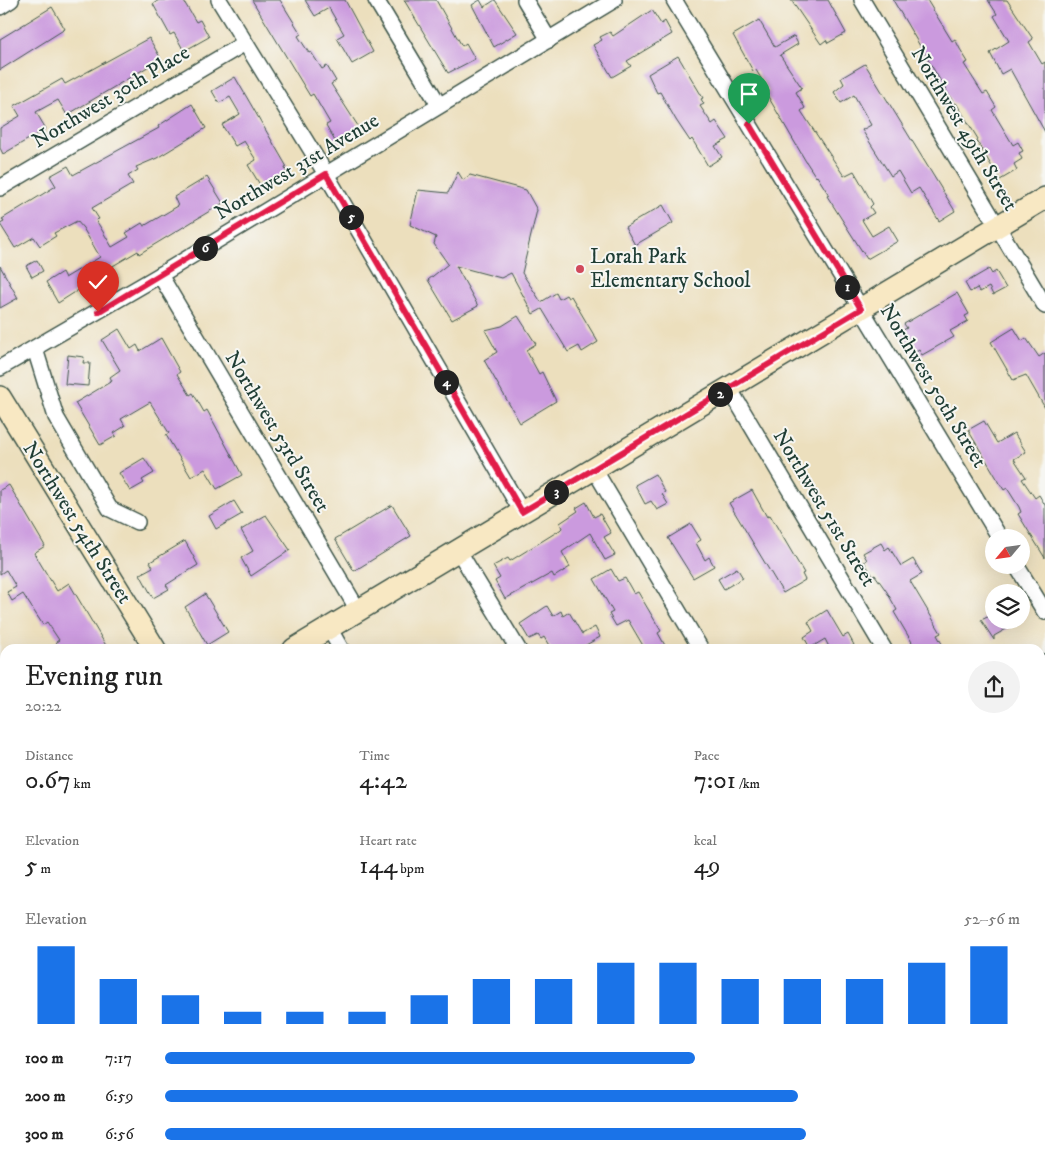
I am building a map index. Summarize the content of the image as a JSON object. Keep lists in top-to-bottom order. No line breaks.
{"streets":{"main road":["Northwest 54th Street"],"street":["Northwest 30th Place","Northwest 49th Street","Northwest 31st Avenue","Northwest 50th Street","Northwest 53rd Street","Northwest 51st Street"]},"crossings":[["Northwest 31st Avenue","Northwest 53rd Street"]],"places":["Lorah Park Elementary School"],"north":"bottom left","page":{"pins":["5","6","1","4","2","3"],"heading":["Evening run","20:22"],"stats":[["Distance","0.67 km"],["Time","4:42"],["Pace","7:01 /km"],["Elevation","5 m"],["Heart rate","144 bpm"],["kcal","49"]],"chart":["Elevation","52–56 m"],"list":[{"name":"100 m","note":"7:17"},{"name":"200 m","note":"6:59"},{"name":"300 m","note":"6:56"}]}}
